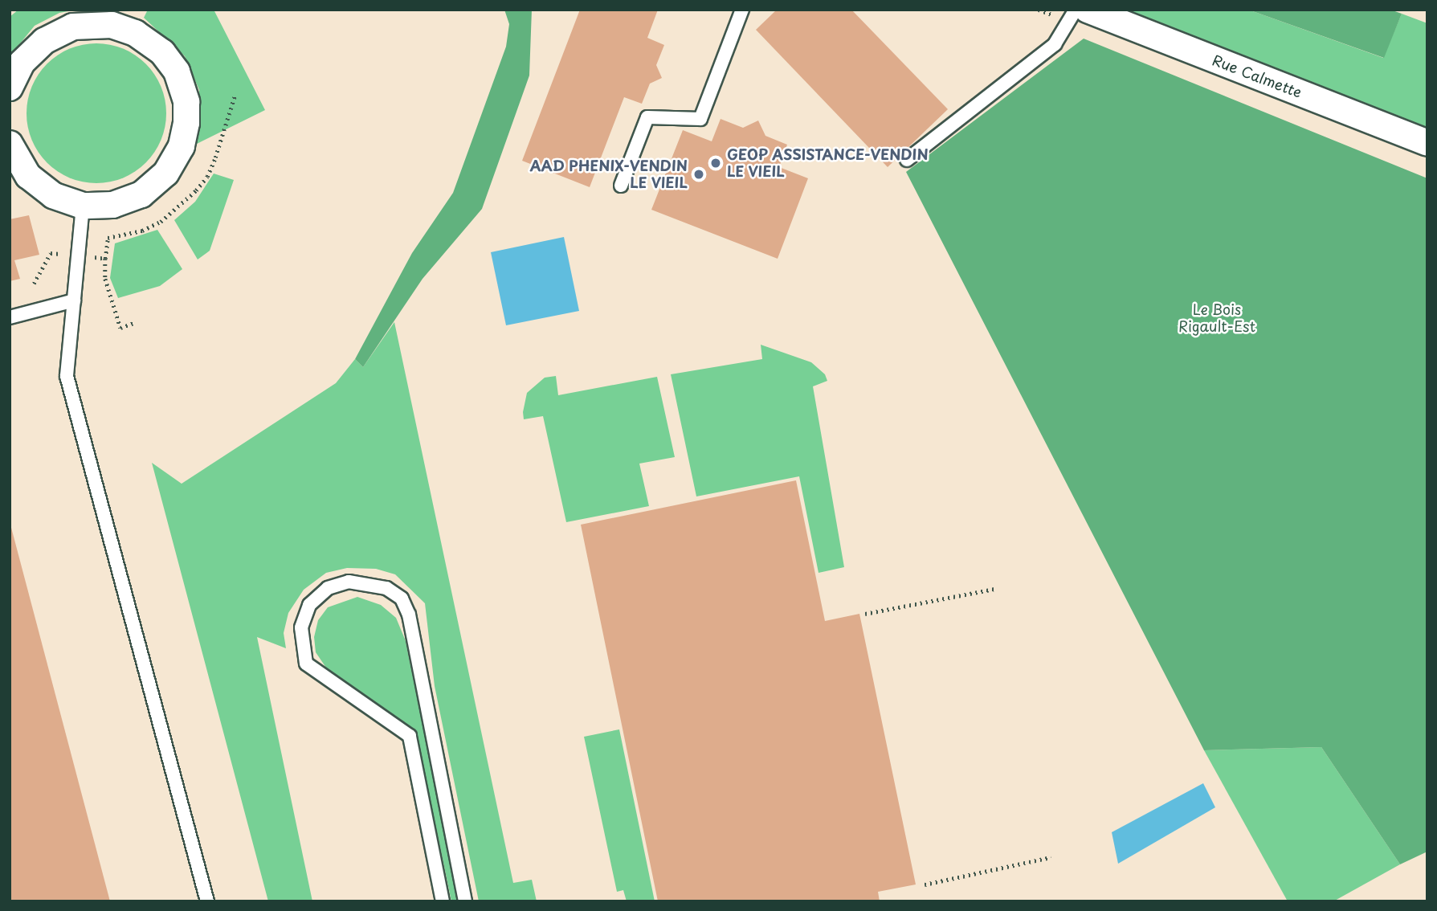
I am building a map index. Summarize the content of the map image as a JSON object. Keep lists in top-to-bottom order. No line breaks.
{"streets":{"street":["Rue Calmette"]},"parks":["Le Bois Rigault-Est"],"places":["GEOP ASSISTANCE-VENDIN LE VIEIL","AAD PHENIX-VENDIN LE VIEIL"]}
